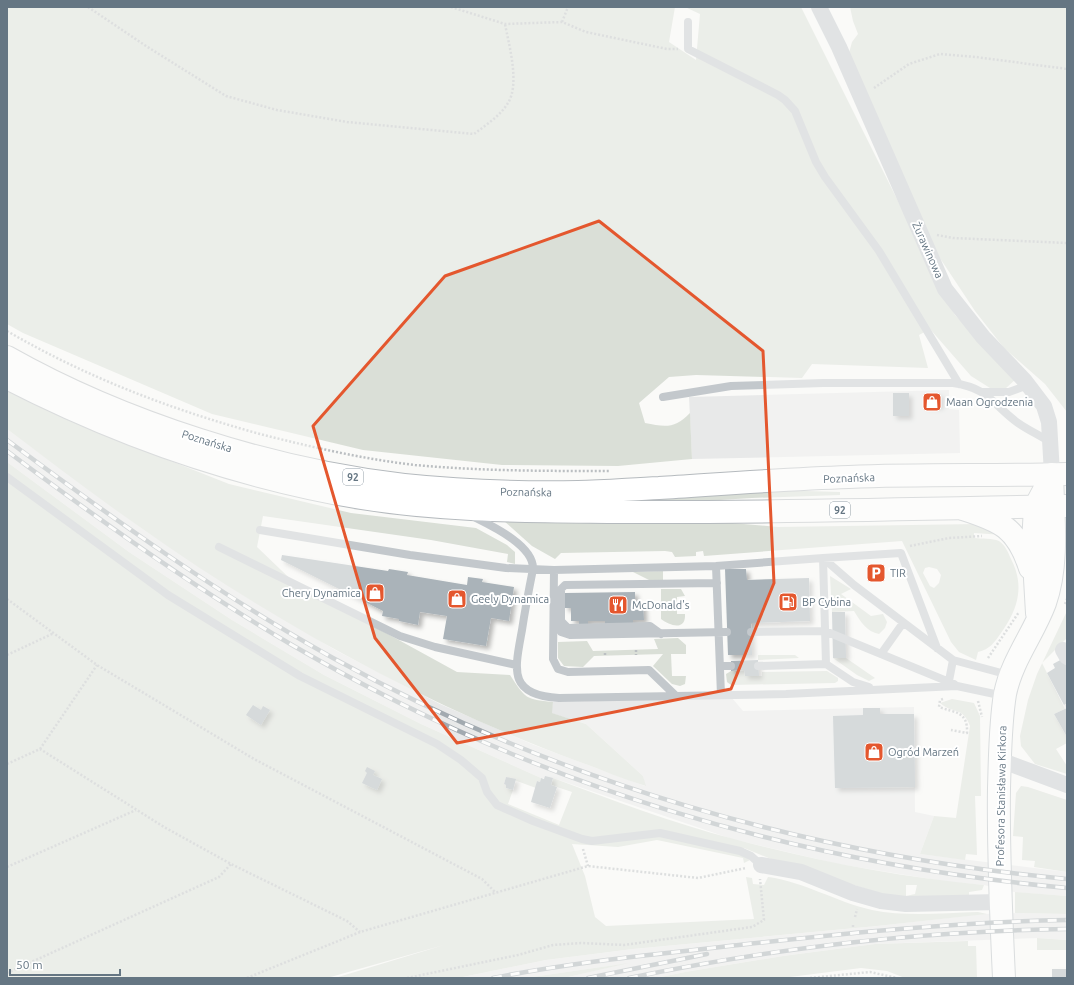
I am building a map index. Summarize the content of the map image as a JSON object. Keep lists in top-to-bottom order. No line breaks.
{"streets":{"main road":["Poznańska","92","Profesora Stanisława Kirkora"],"street":["Żurawinowa"]},"crossings":[["Żurawinowa","Poznańska"],["Żurawinowa","Profesora Stanisława Kirkora"],["Poznańska","Profesora Stanisława Kirkora"]],"places":{"shop":["Maan Ogrodzenia","Chery Dynamica","Geely Dynamica","Ogród Marzeń"],"parking":["TIR"],"fuel station":["BP Cybina"],"restaurant":["McDonald's"]},"scale_bar":"50 m"}
